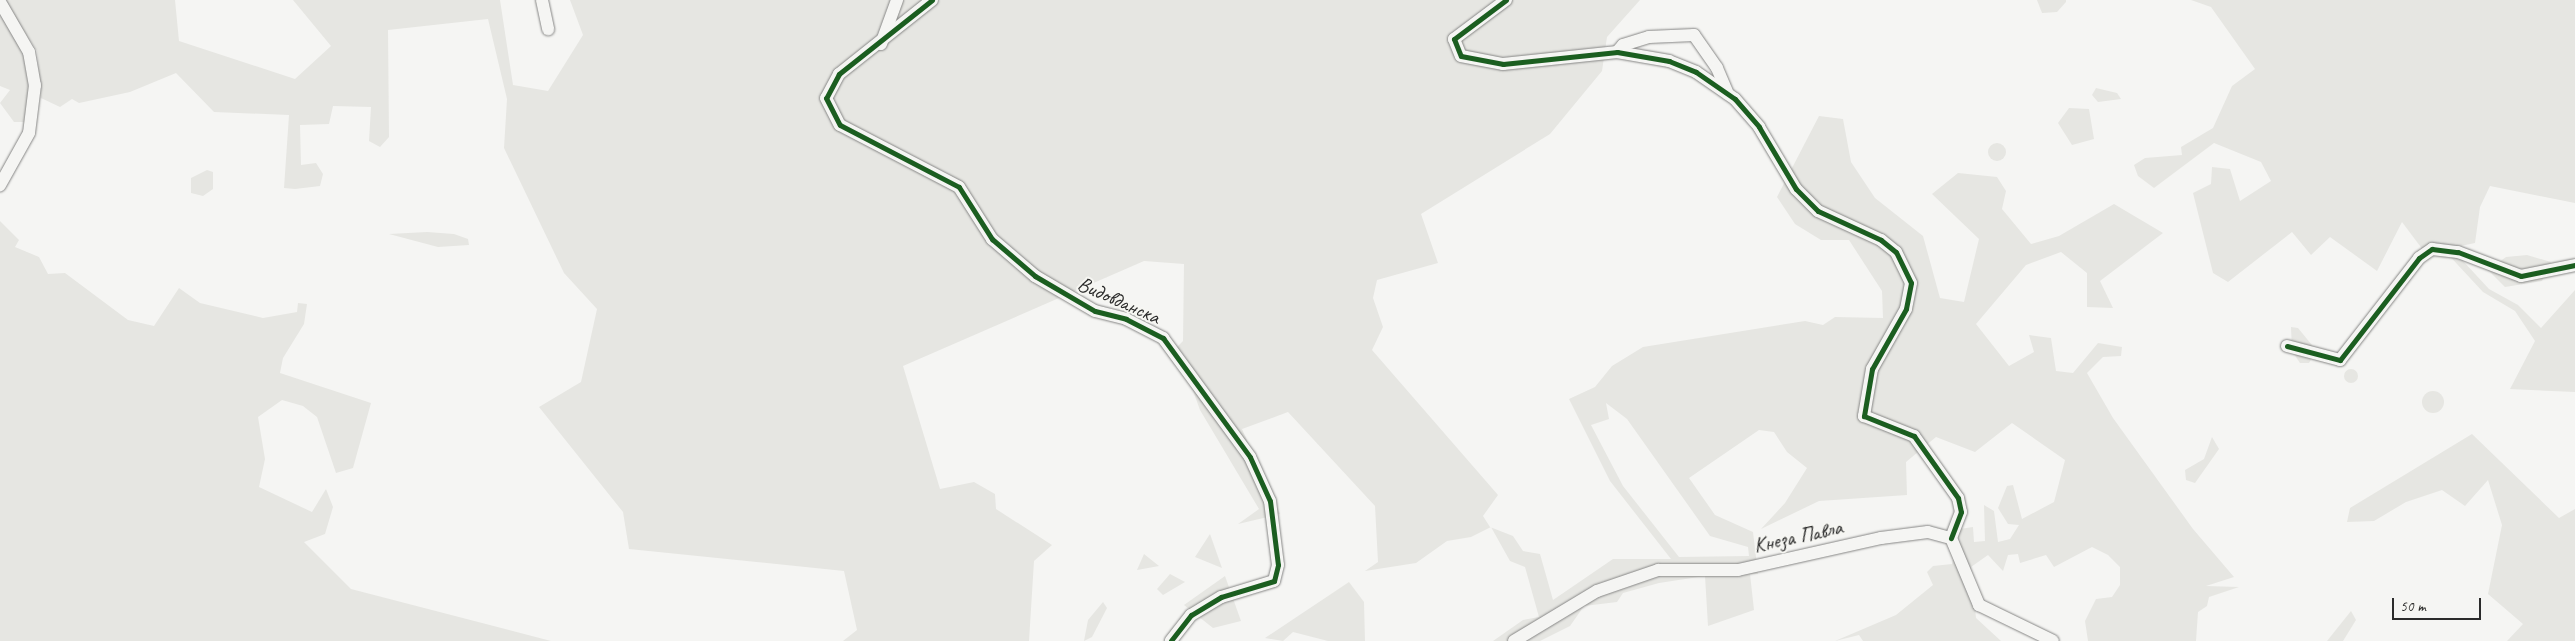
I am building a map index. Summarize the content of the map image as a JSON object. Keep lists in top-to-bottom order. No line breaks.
{"streets":{"street":["Видовданска","Кнеза Павла"]},"scale_bar":"50 m"}
